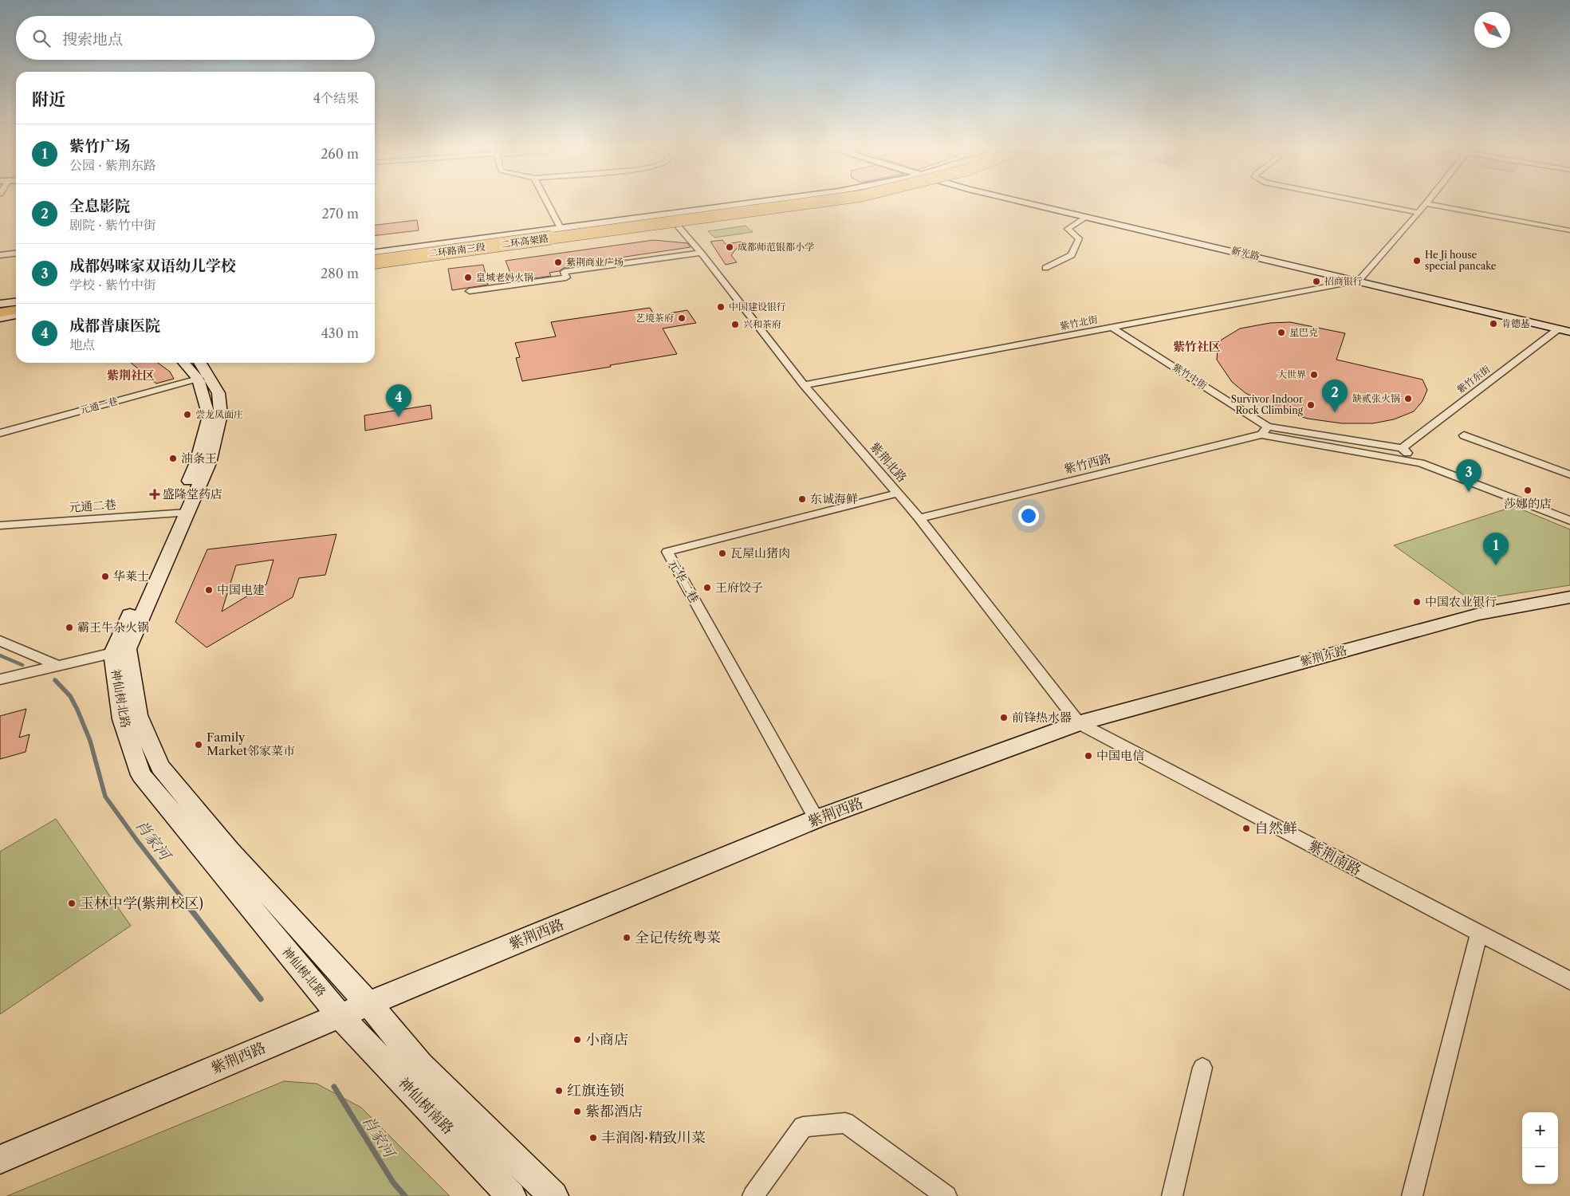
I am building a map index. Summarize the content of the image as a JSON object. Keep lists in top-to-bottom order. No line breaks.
{"streets":{"highway":["二环高架路"],"main road":["二环路南三段","新光路","紫荆东路","神仙树北路","紫荆西路","神仙树南路"],"street":["紫竹北街","紫竹中街","紫竹东街","元通一巷","紫荆北路","紫竹西路","元通二巷","元华二巷","紫荆南路"]},"crossings":[["二环路南三段","紫荆北路"],["新光路","紫竹北街"],["新光路","紫竹东街"],["紫竹北街","紫竹中街"],["紫竹北街","紫荆北路"],["紫竹中街","紫竹东街"],["紫竹中街","紫竹西路"],["紫荆北路","紫竹西路"],["紫荆北路","元华二巷"],["紫荆北路","紫荆东路"],["紫荆北路","紫荆西路"],["紫荆北路","紫荆南路"],["元华二巷","紫荆西路"],["紫荆东路","紫荆西路"],["紫荆东路","紫荆南路"],["神仙树北路","紫荆西路"],["神仙树北路","神仙树南路"],["紫荆西路","紫荆南路"],["紫荆西路","神仙树南路"]],"districts":["紫竹社区","紫荆社区"],"water":["肖家河"],"places":{"other":["成都师范银都小学","He Ji house special pancake","紫荆商业广场","皇城老妈火锅","招商银行","中国建设银行","艺境茶府","肯德基","兴和茶府","星巴克","大世界","缺贰张火锅","Survivor Indoor Rock Climbing","尝龙凤面庄","油条王","莎娜的店","东诚海鲜","瓦屋山猪肉","华莱士","王府饺子","中国电建","中国农业银行","霸王牛杂火锅","前锋热水器","Family Market邻家菜市","中国电信","自然鲜","玉林中学(紫荆校区)","全记传统粤菜","小商店","红旗连锁","紫都酒店","丰润阁·精致川菜"],"health":["盛隆堂药店"]},"north":"top left","page":{"search":"搜索地点","heading":["附近","4个结果"],"list":[{"mark":"1","name":"紫竹广场","note":"公园 · 紫荆东路","value":"260 m"},{"mark":"2","name":"全息影院","note":"剧院 · 紫竹中街","value":"270 m"},{"mark":"3","name":"成都妈咪家双语幼儿学校","note":"学校 · 紫竹中街","value":"280 m"},{"mark":"4","name":"成都普康医院","note":"地点","value":"430 m"}],"pins":["2","4","3","1"],"map_buttons":["+","−"]}}
